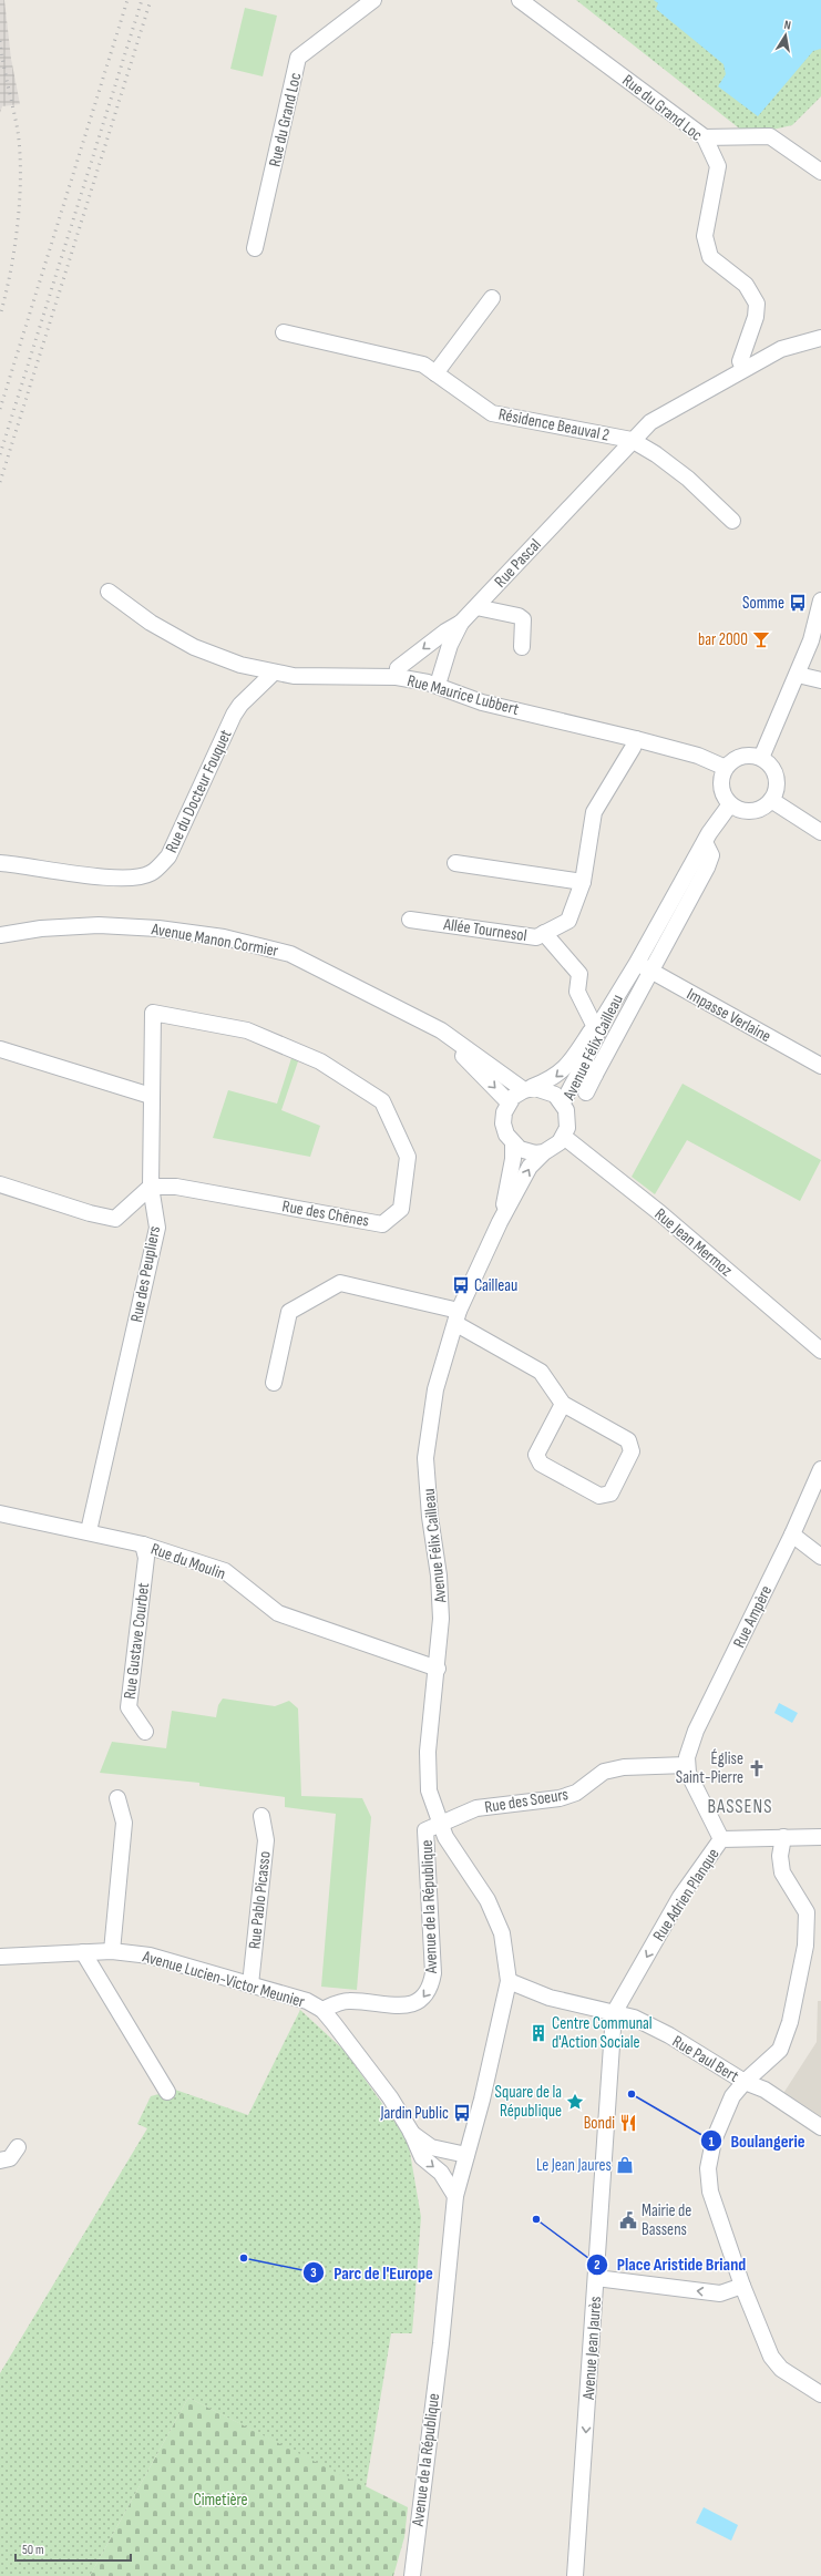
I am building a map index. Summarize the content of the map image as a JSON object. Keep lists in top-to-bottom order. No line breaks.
{"streets":{"street":["Rue du Grand Loc","Résidence Beauval 2","Rue Pascal","Rue Maurice Lubbert","Rue du Docteur Fouquet","Allée Tournesol","Avenue Manon Cormier","Impasse Verlaine","Avenue Félix Cailleau","Rue des Chênes","Rue Jean Mermoz","Rue des Peupliers","Rue du Moulin","Rue Ampère","Rue Gustave Courbet","Rue des Soeurs","Rue Adrien Planque","Rue Pablo Picasso","Avenue de la République","Avenue Lucien-Victor Meunier","Rue Paul Bert","Avenue Jean Jaurès"]},"crossings":[["Rue du Grand Loc","Rue Pascal"],["Résidence Beauval 2","Rue Pascal"],["Rue Pascal","Rue Maurice Lubbert"],["Rue Maurice Lubbert","Rue du Docteur Fouquet"],["Rue Maurice Lubbert","Allée Tournesol"],["Rue Maurice Lubbert","Avenue Félix Cailleau"],["Avenue Manon Cormier","Avenue Félix Cailleau"],["Avenue Manon Cormier","Rue Jean Mermoz"],["Impasse Verlaine","Avenue Félix Cailleau"],["Avenue Félix Cailleau","Rue Jean Mermoz"],["Avenue Félix Cailleau","Rue du Moulin"],["Avenue Félix Cailleau","Rue des Soeurs"],["Avenue Félix Cailleau","Avenue de la République"],["Avenue Félix Cailleau","Avenue Lucien-Victor Meunier"],["Avenue Félix Cailleau","Rue Paul Bert"],["Rue des Chênes","Rue des Peupliers"],["Rue des Peupliers","Rue du Moulin"],["Rue du Moulin","Rue Gustave Courbet"],["Rue Ampère","Rue des Soeurs"],["Rue des Soeurs","Avenue de la République"],["Rue Adrien Planque","Rue Paul Bert"],["Rue Adrien Planque","Avenue Jean Jaurès"],["Rue Pablo Picasso","Avenue Lucien-Victor Meunier"],["Avenue de la République","Avenue Lucien-Victor Meunier"],["Rue Paul Bert","Avenue Jean Jaurès"]],"one_way":["Rue Adrien Planque","Avenue Jean Jaurès"],"districts":["BASSENS"],"parks":["Cimetière"],"places":{"bus stop":["Somme","Cailleau","Jardin Public"],"bar":["bar 2000"],"church":["Église Saint-Pierre"],"building":["Centre Communal d'Action Sociale"],"other":["Boulangerie","Place Aristide Briand","Parc de l'Europe"],"place":["Square de la République"],"restaurant":["Bondi"],"shop":["Le Jean Jaures"],"public building":["Mairie de Bassens"]},"scale_bar":"50 m","north":"top"}
